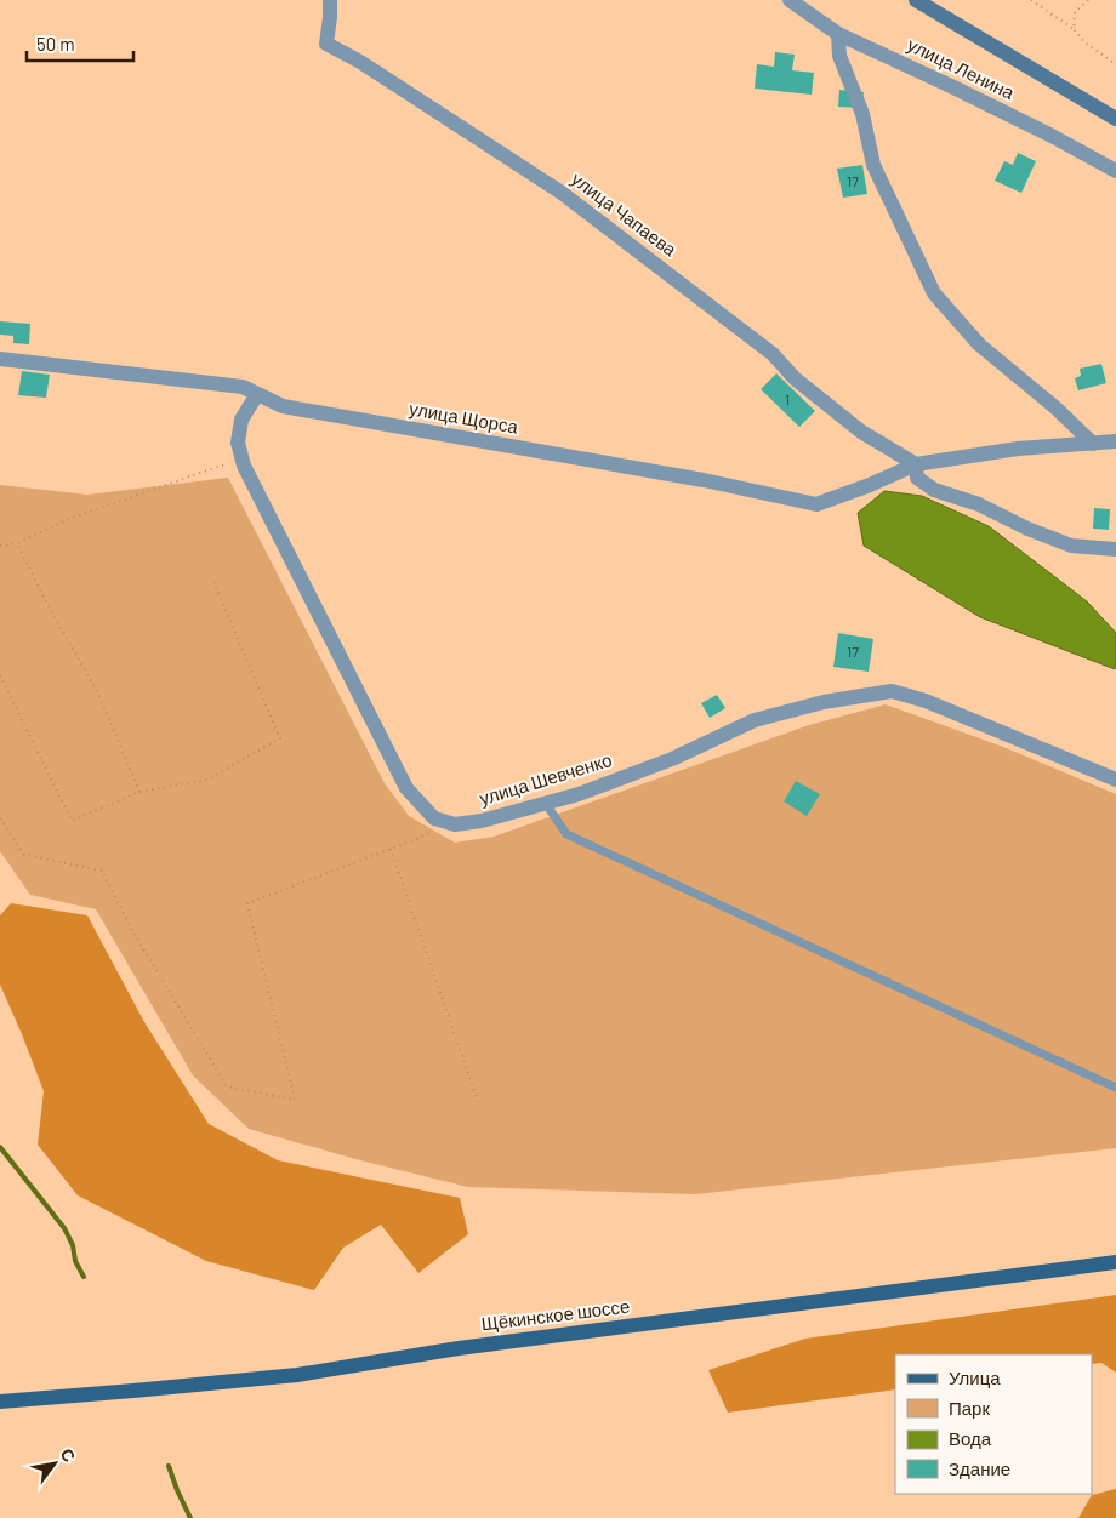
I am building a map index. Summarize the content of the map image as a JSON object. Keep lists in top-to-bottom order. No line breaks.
{"streets":{"main road":["Щёкинское шоссе"],"street":["улица Ленина","улица Чапаева","улица Щорса","улица Шевченко"]},"crossings":[["улица Чапаева","улица Щорса"]],"house_numbers":["17","1","17"],"legend":["Улица","Парк","Вода","Здание"],"scale_bar":"50 m","north":"top right"}
